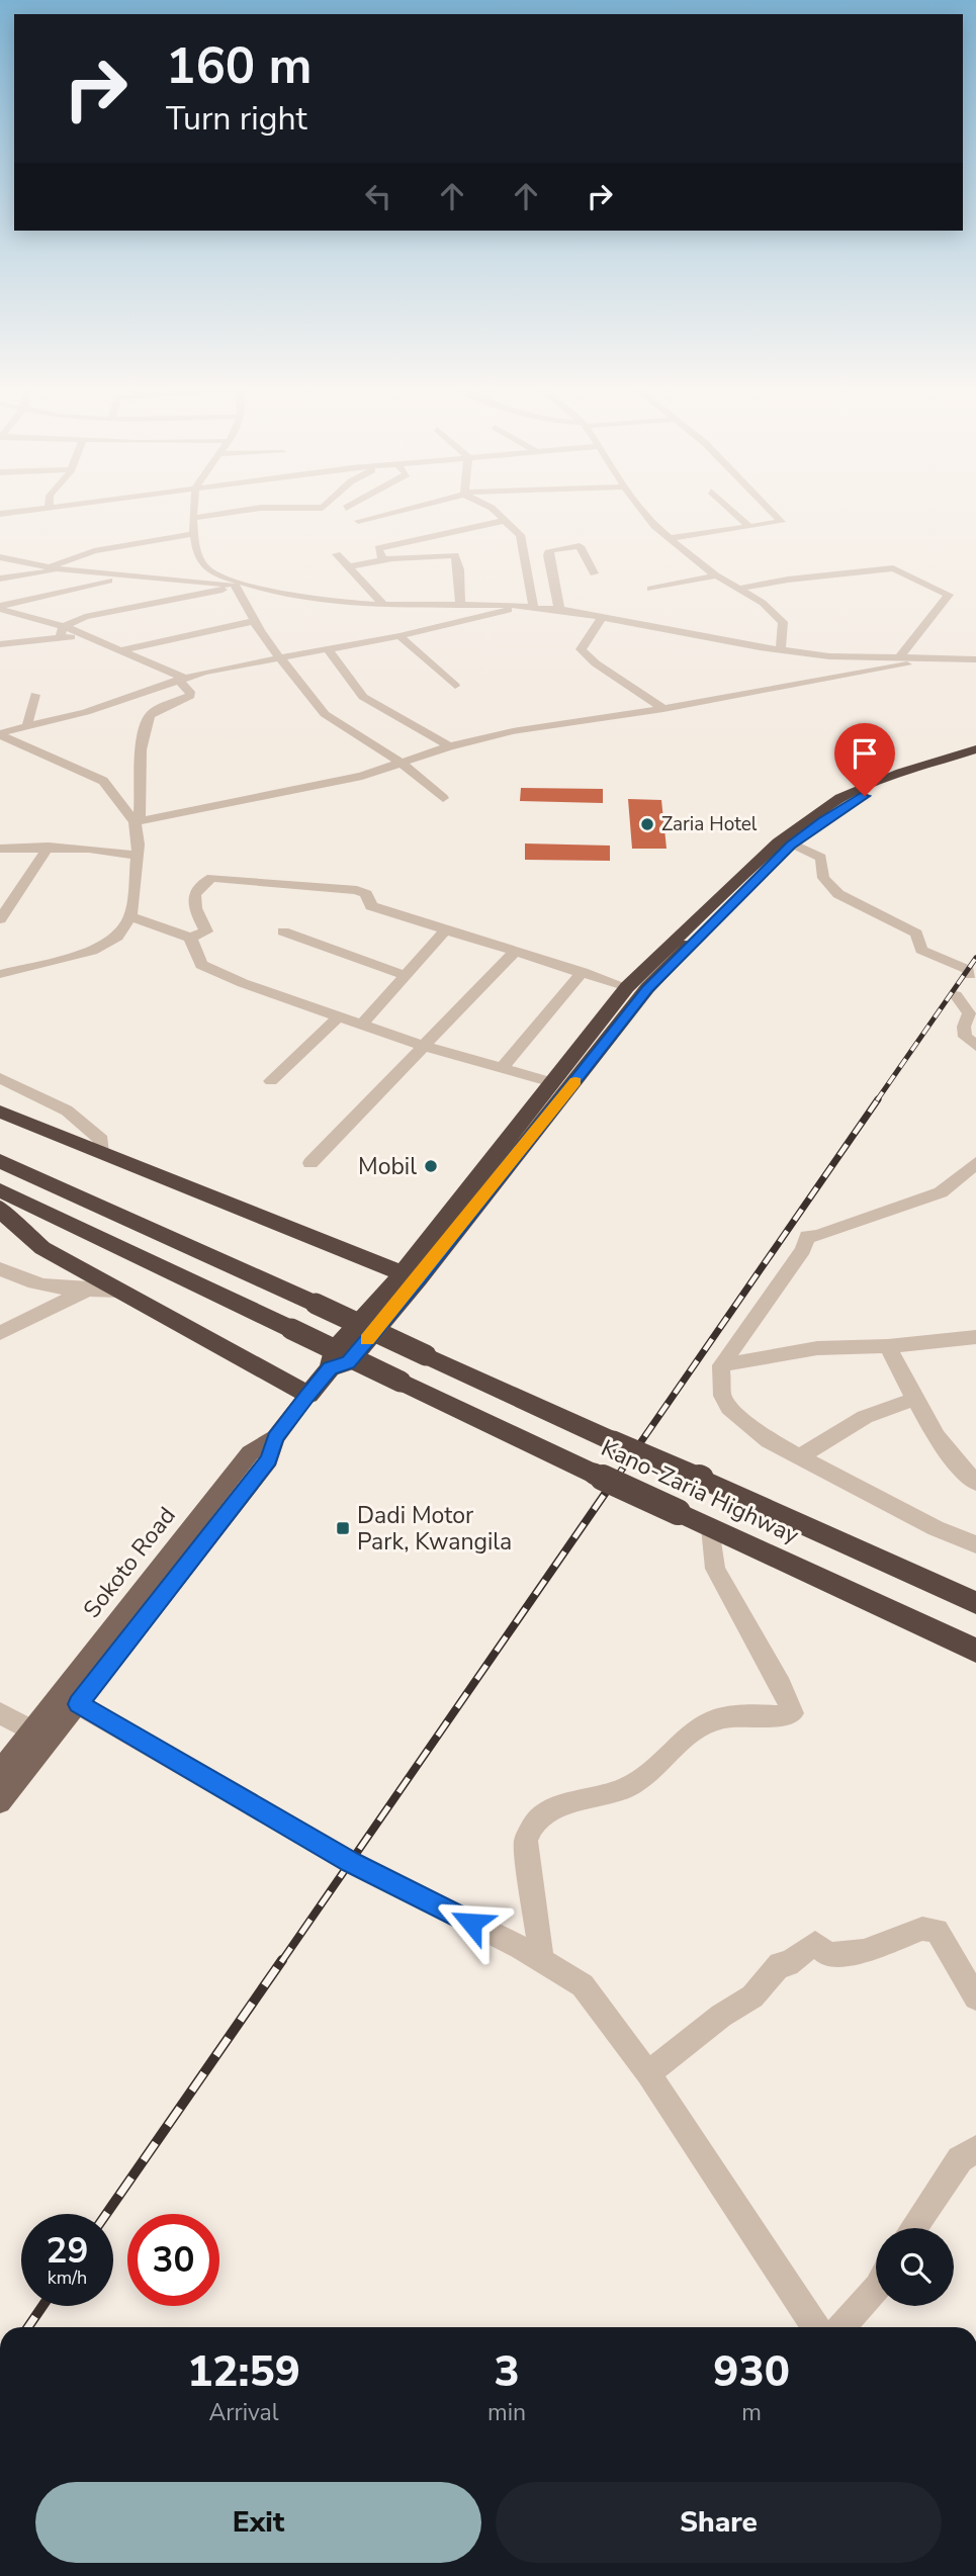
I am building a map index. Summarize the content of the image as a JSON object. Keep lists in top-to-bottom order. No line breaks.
{"streets":{"highway":["Kano-Zaria Highway"]},"places":{"other":["Zaria Hotel","Mobil"],"transit":["Dadi Motor Park, Kwangila"]},"page":{"turn":["160 m","Turn right"],"speed":"29 km/h","limit":"30","eta":["12:59","Arrival","3","min","930","m"],"buttons":["Exit","Share"]}}
